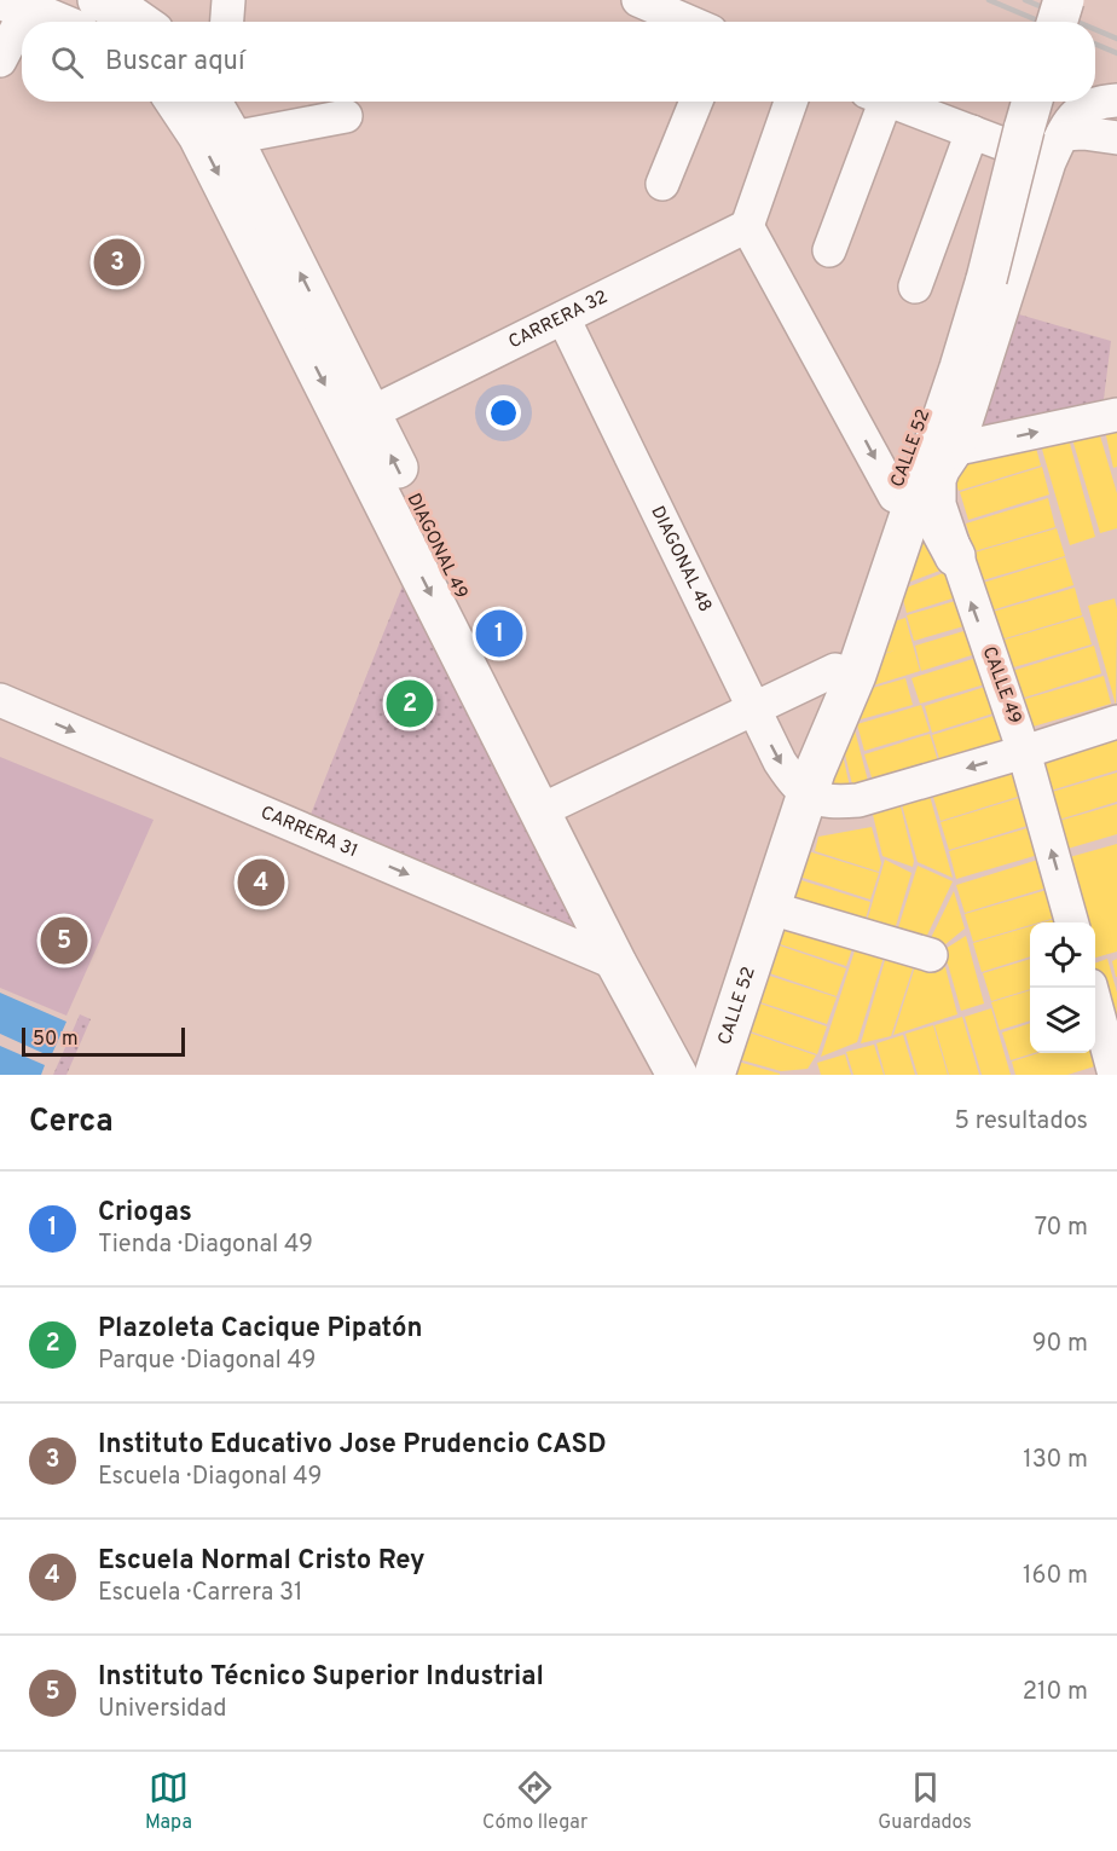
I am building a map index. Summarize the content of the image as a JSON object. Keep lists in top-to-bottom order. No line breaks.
{"streets":{"main road":["CALLE 52","DIAGONAL 49"],"street":["CARRERA 32","DIAGONAL 48","CALLE 49","CARRERA 31"]},"crossings":[["CARRERA 32","DIAGONAL 49"],["CARRERA 32","DIAGONAL 48"],["CALLE 52","DIAGONAL 48"],["DIAGONAL 49","CARRERA 31"]],"one_way":["CALLE 49","CARRERA 31"],"scale_bar":"50 m","page":{"search":"Buscar aquí","pins":["3","1","2","4","5"],"scale":"50 m","heading":["Cerca","5 resultados"],"list":[{"mark":"1","name":"Criogas","note":"Tienda · Diagonal 49","value":"70 m"},{"mark":"2","name":"Plazoleta Cacique Pipatón","note":"Parque · Diagonal 49","value":"90 m"},{"mark":"3","name":"Instituto Educativo Jose Prudencio CASD","note":"Escuela · Diagonal 49","value":"130 m"},{"mark":"4","name":"Escuela Normal Cristo Rey","note":"Escuela · Carrera 31","value":"160 m"},{"mark":"5","name":"Instituto Técnico Superior Industrial","note":"Universidad","value":"210 m"}],"nav":["Mapa","Cómo llegar","Guardados"]}}
